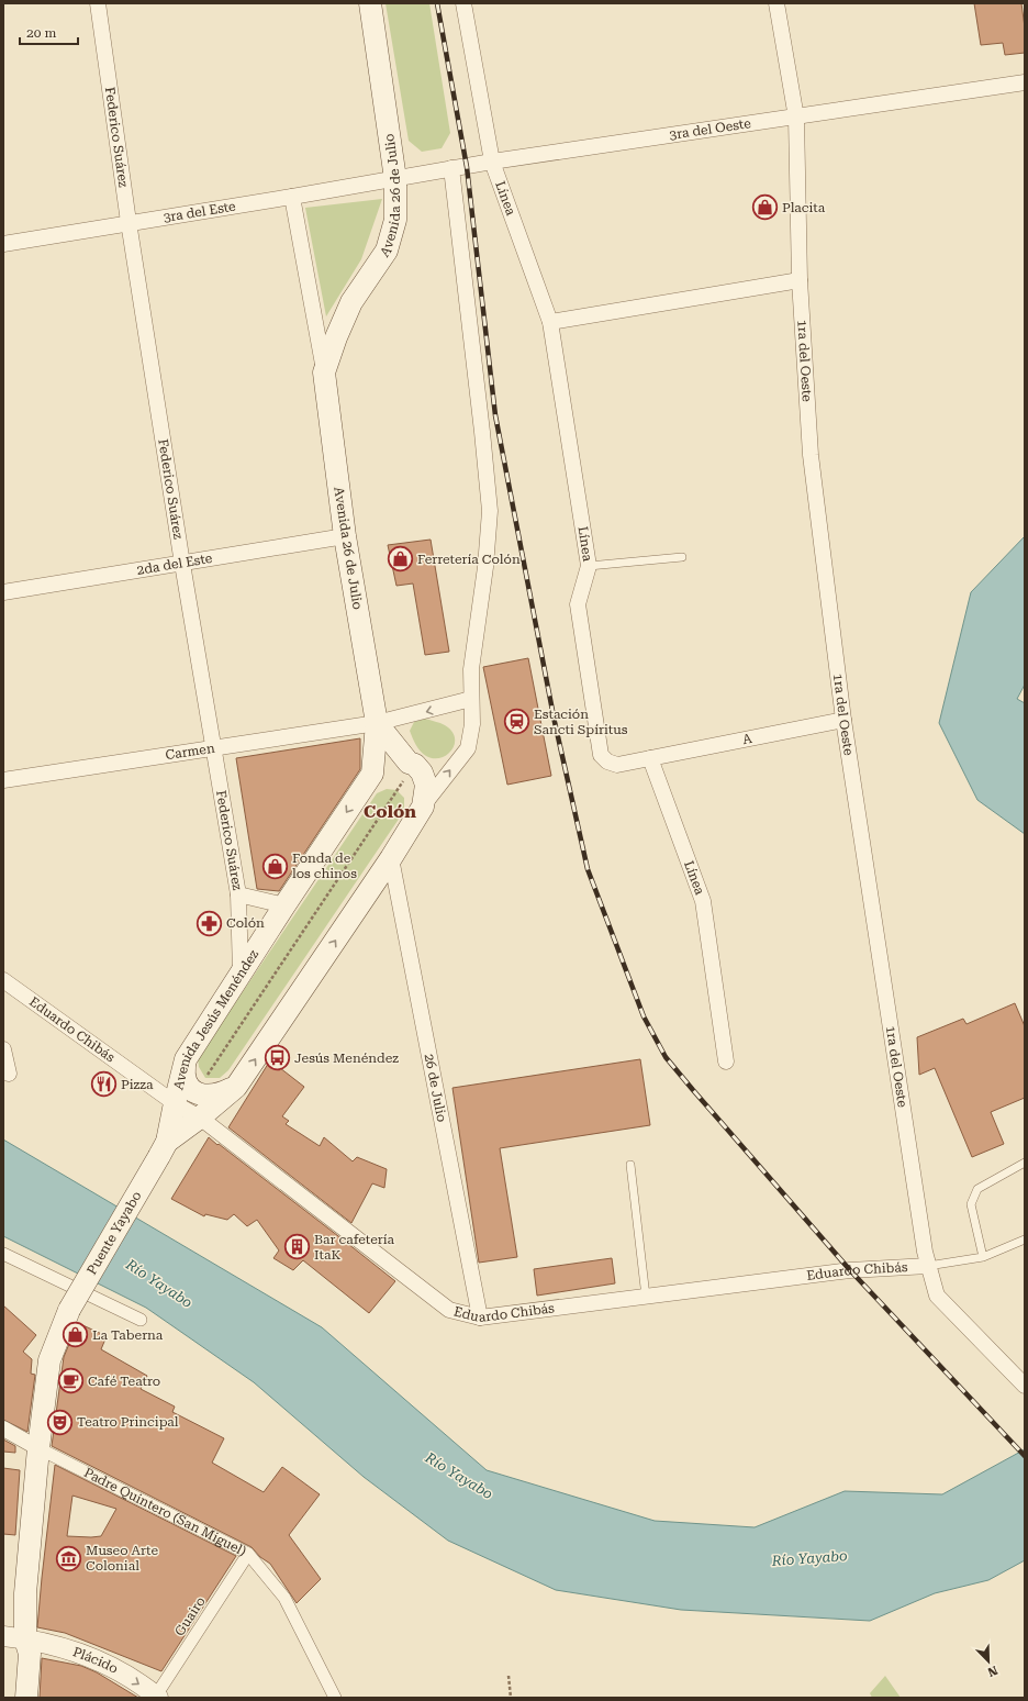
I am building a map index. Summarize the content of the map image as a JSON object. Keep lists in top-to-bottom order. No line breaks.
{"streets":{"main road":["Avenida 26 de Julio","Avenida Jesús Menéndez","Puente Yayabo"],"street":["3ra del Oeste","Federico Suárez","Línea","3ra del Este","1ra del Oeste","2da del Este","A","Carmen","Eduardo Chibás","26 de Julio","Padre Quintero (San Miguel)","Guairo","Plácido"]},"crossings":[["3ra del Oeste","Avenida 26 de Julio"],["3ra del Oeste","Línea"],["3ra del Oeste","3ra del Este"],["3ra del Oeste","1ra del Oeste"],["Federico Suárez","3ra del Este"],["Federico Suárez","2da del Este"],["Federico Suárez","Carmen"],["Federico Suárez","Avenida Jesús Menéndez"],["Avenida 26 de Julio","3ra del Este"],["Avenida 26 de Julio","2da del Este"],["Avenida 26 de Julio","Carmen"],["Avenida 26 de Julio","Avenida Jesús Menéndez"],["Línea","A"],["1ra del Oeste","A"],["1ra del Oeste","Eduardo Chibás"],["Avenida Jesús Menéndez","Eduardo Chibás"],["Avenida Jesús Menéndez","Puente Yayabo"],["Eduardo Chibás","26 de Julio"],["Puente Yayabo","Padre Quintero (San Miguel)"],["Puente Yayabo","Plácido"],["Padre Quintero (San Miguel)","Guairo"],["Guairo","Plácido"]],"one_way":["Plácido"],"districts":["Colón"],"water":["Río Yayabo"],"places":{"shop":["Placita","Ferretería Colón","Fonda de los chinos","La Taberna"],"station":["Estación Sancti Spíritus"],"pharmacy":["Colón"],"bus stop":["Jesús Menéndez"],"restaurant":["Pizza"],"building":["Bar cafetería ItaK"],"cafe":["Café Teatro"],"theatre":["Teatro Principal"],"museum":["Museo Arte Colonial"]},"scale_bar":"20 m","north":"bottom right"}
